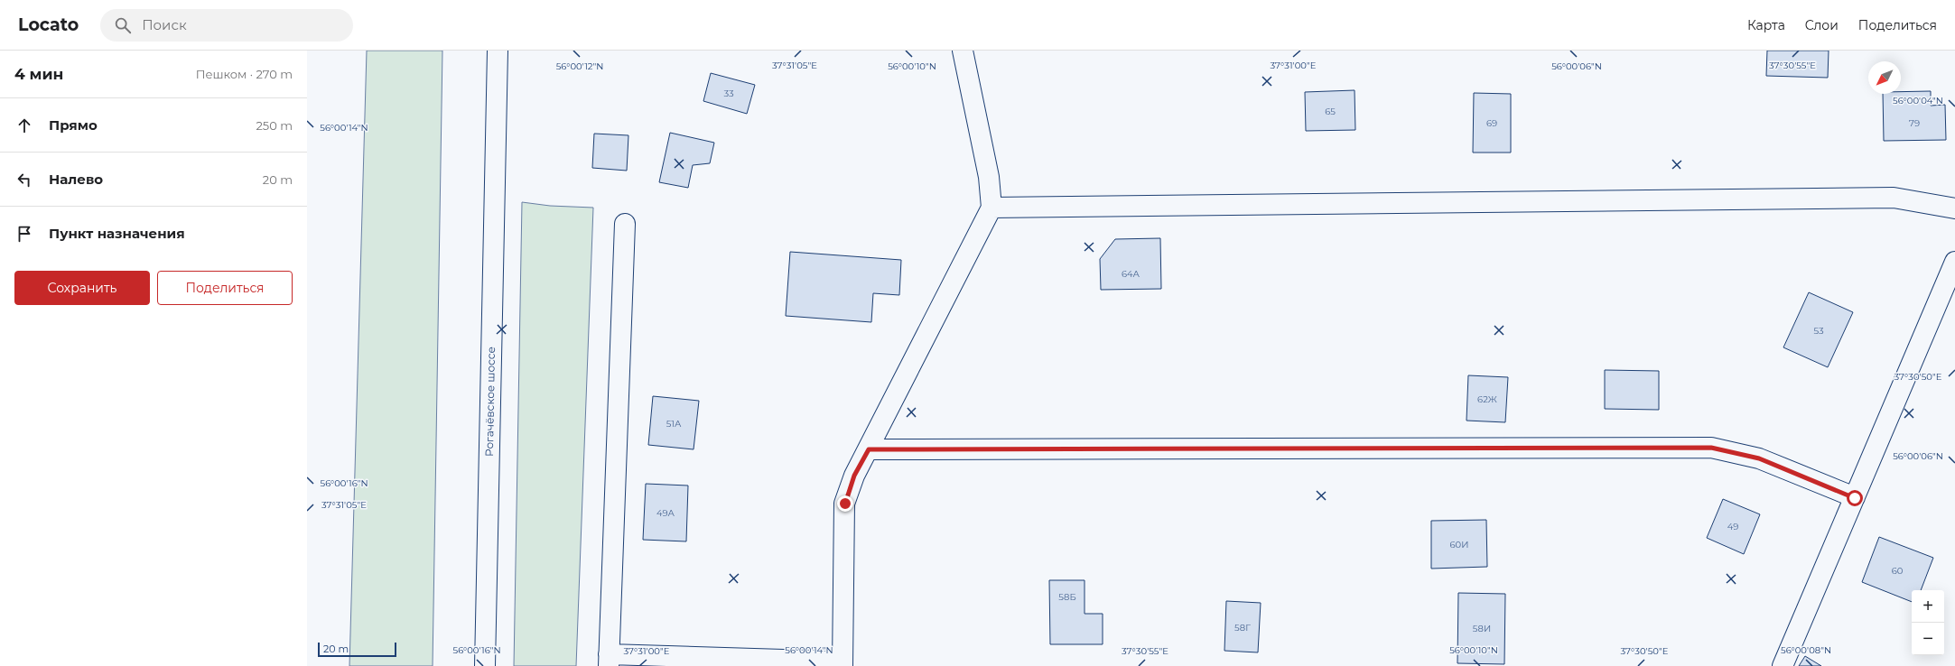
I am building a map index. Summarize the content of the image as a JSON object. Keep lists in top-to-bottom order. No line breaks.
{"streets":{"street":["Рогачёвское шоссе"]},"house_numbers":["33","65","69","79","64А","53","62Ж","51А","49А","49","60И","60","58Б","58Г","58И"],"scale_bar":"20 m","north":"bottom left","page":{"header":"Locato","search":"Поиск","nav":["Карта","Слои","Поделиться"],"heading":["4 мин","Пешком · 270 m"],"list":[["Прямо","250 m"],["Налево","20 m"],"Пункт назначения"],"buttons":["Сохранить","Поделиться"],"map_buttons":["+","−"],"scale":"20 m"},"coordinates":["37°31'05\"E","37°31'00\"E","37°30'55\"E","56°00'12\"N","56°00'10\"N","56°00'06\"N","56°00'04\"N","56°00'14\"N","37°30'50\"E","56°00'16\"N","56°00'08\"N"]}
